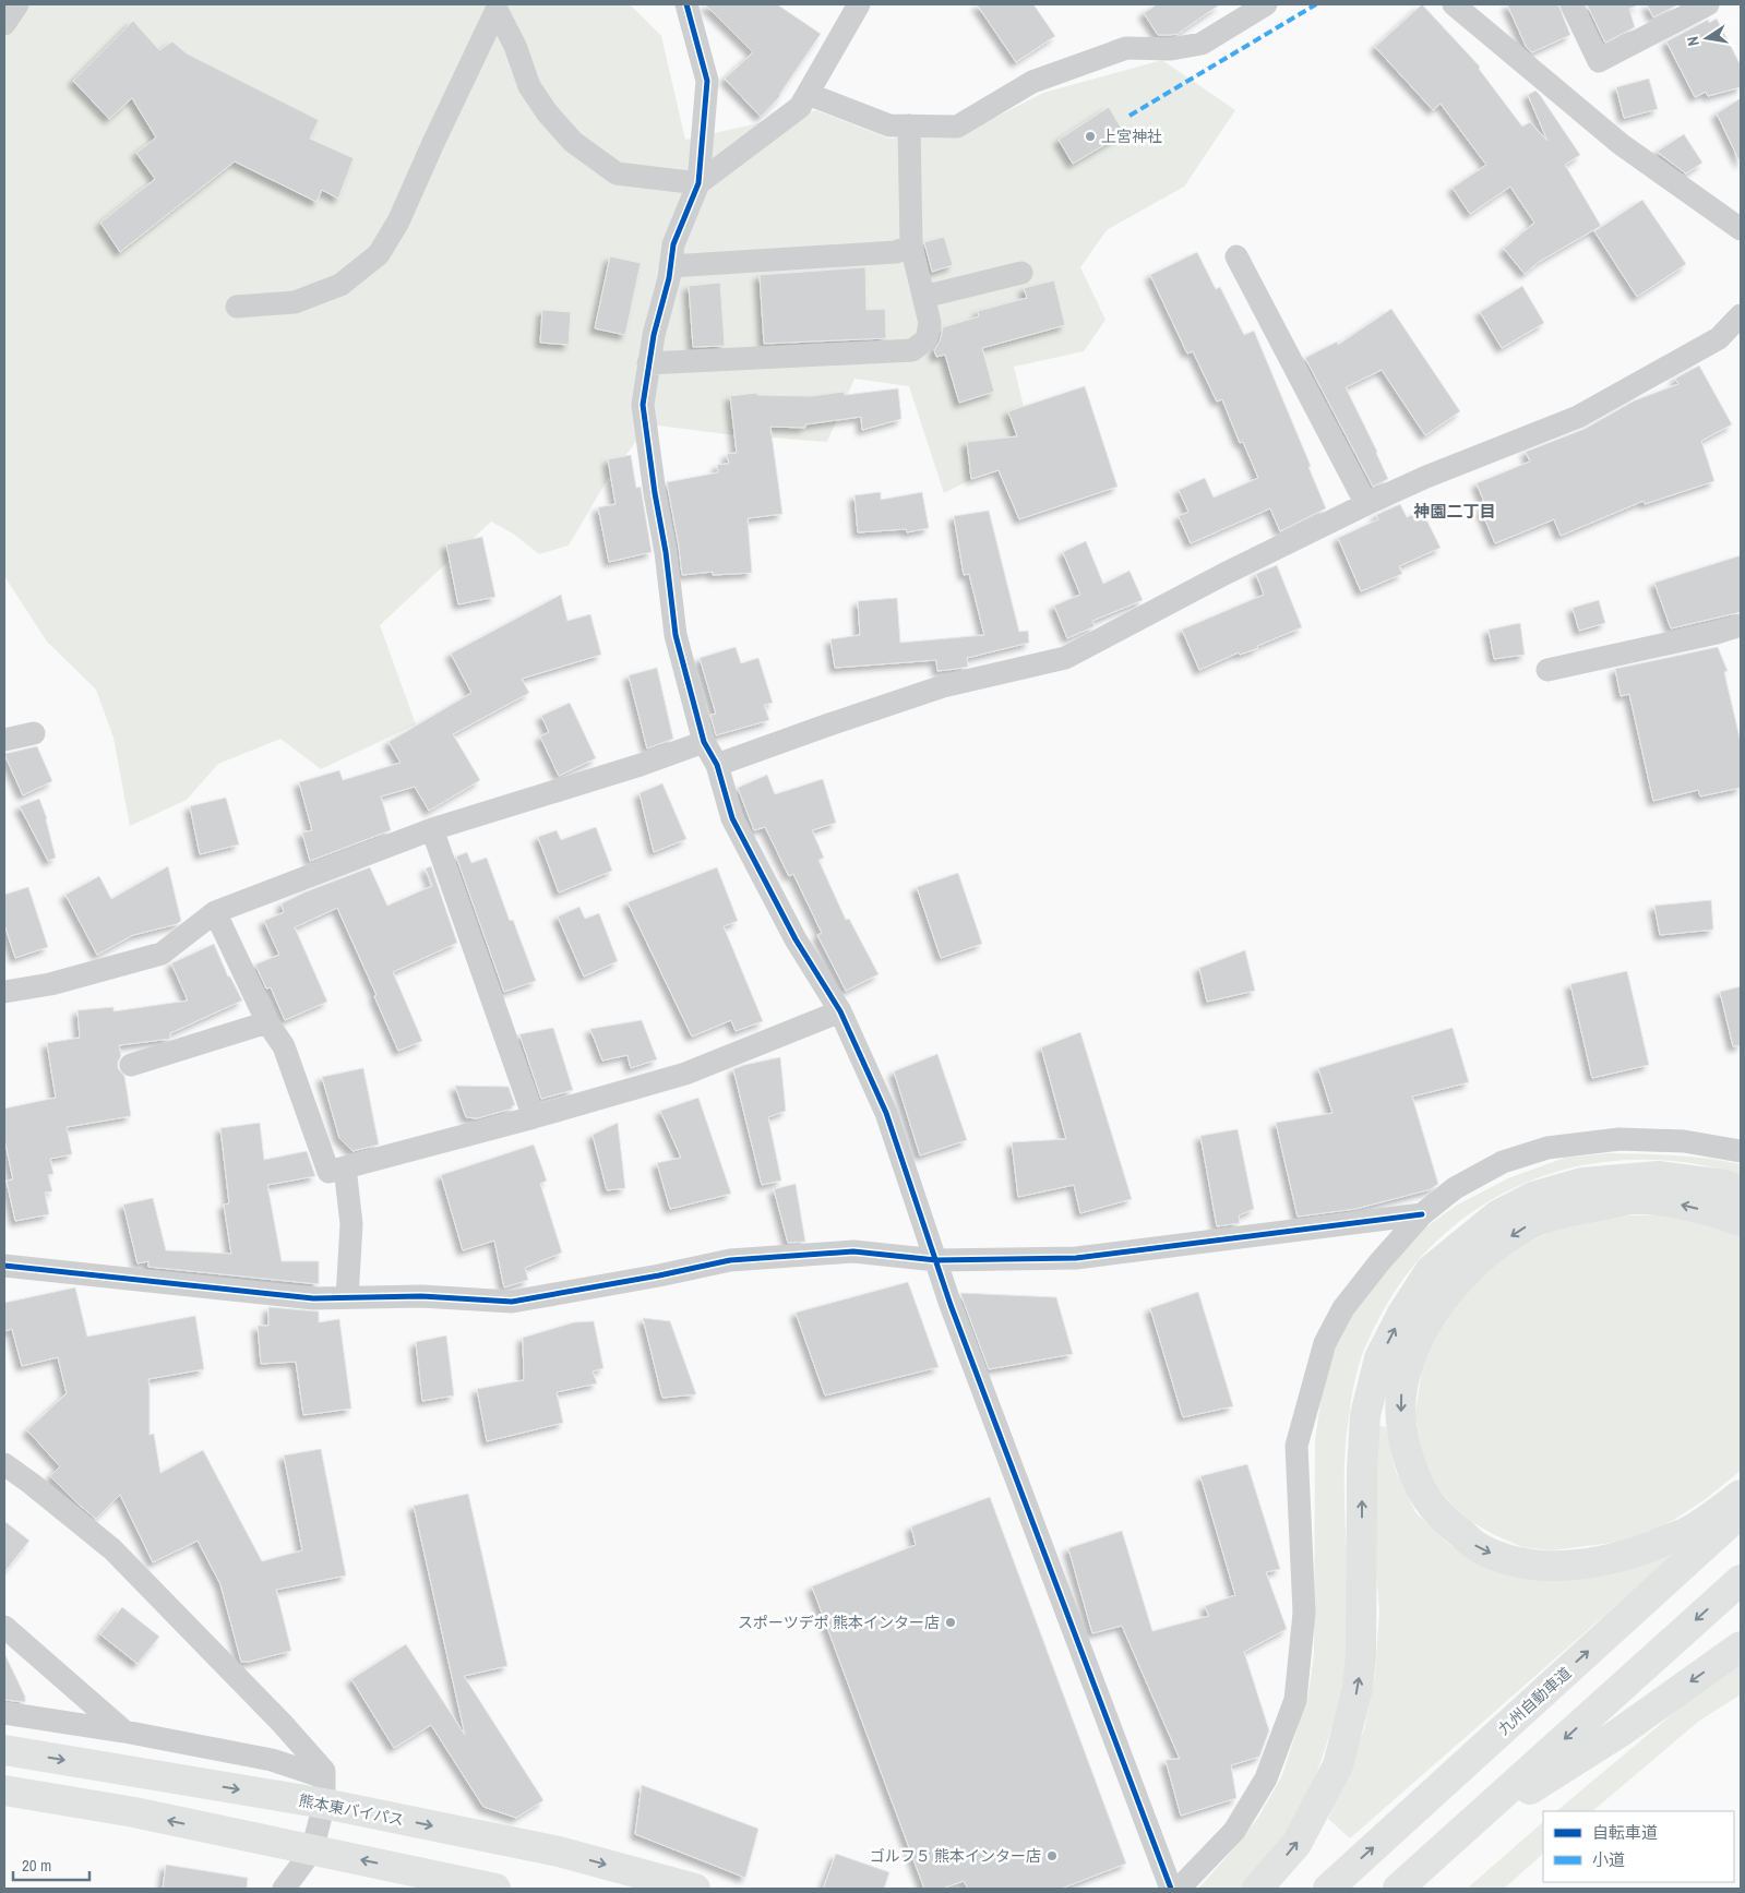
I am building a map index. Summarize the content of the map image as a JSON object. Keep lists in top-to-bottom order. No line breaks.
{"streets":{"highway":["九州自動車道","熊本東バイパス"]},"districts":["神園二丁目"],"places":["上宮神社","スポーツデポ 熊本インター店","ゴルフ５ 熊本インター店"],"legend":["自転車道","小道"],"scale_bar":"20 m","north":"left"}
